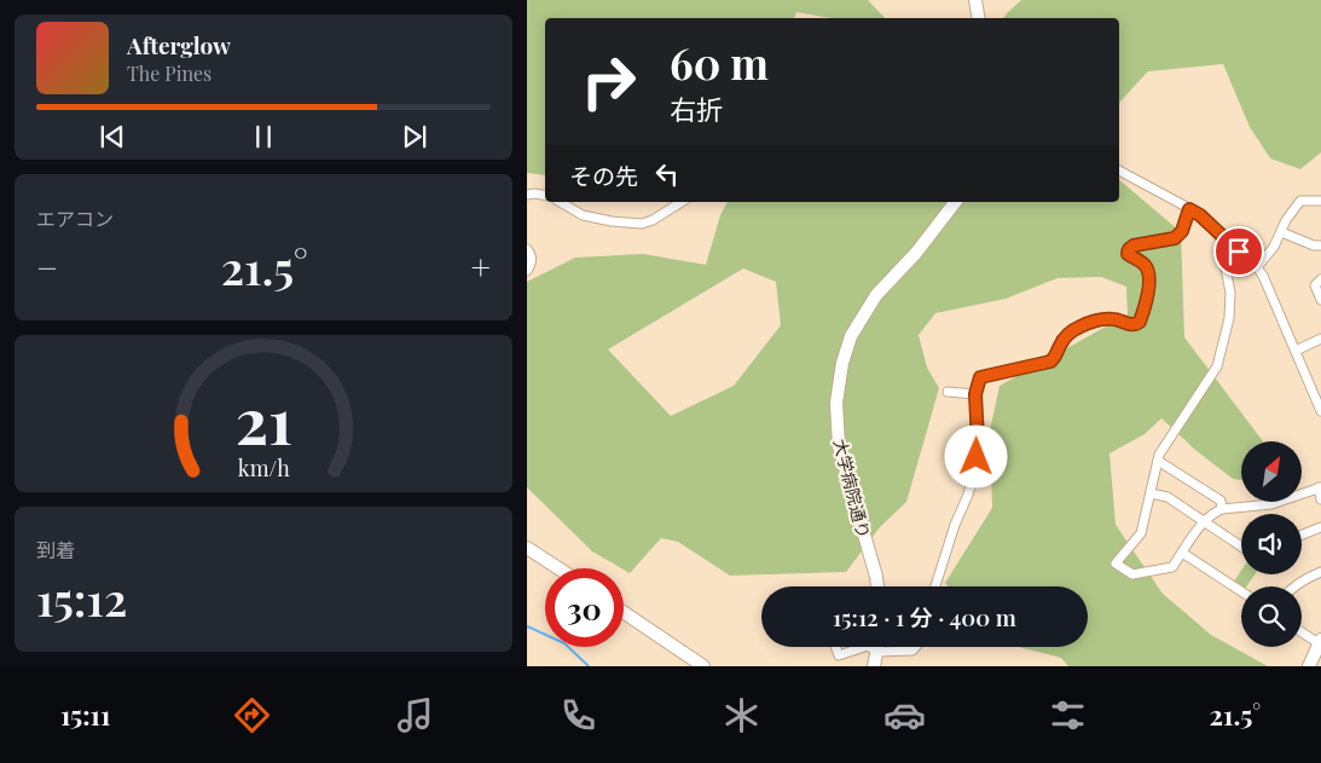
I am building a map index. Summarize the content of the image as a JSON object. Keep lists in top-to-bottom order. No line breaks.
{"streets":{"street":["大学病院通り"]},"north":"top right","page":{"turn":["60 m","右折"],"song":["Afterglow","The Pines"],"then":"その先","tile":["エアコン",["到着","15:12"]],"heat":["−","21.5°","+"],"limit":"30","trip":"15:12 · 1 分 · 400 m","tabs":["15:11","21.5°"],"gauge":["21","km/h"]}}
